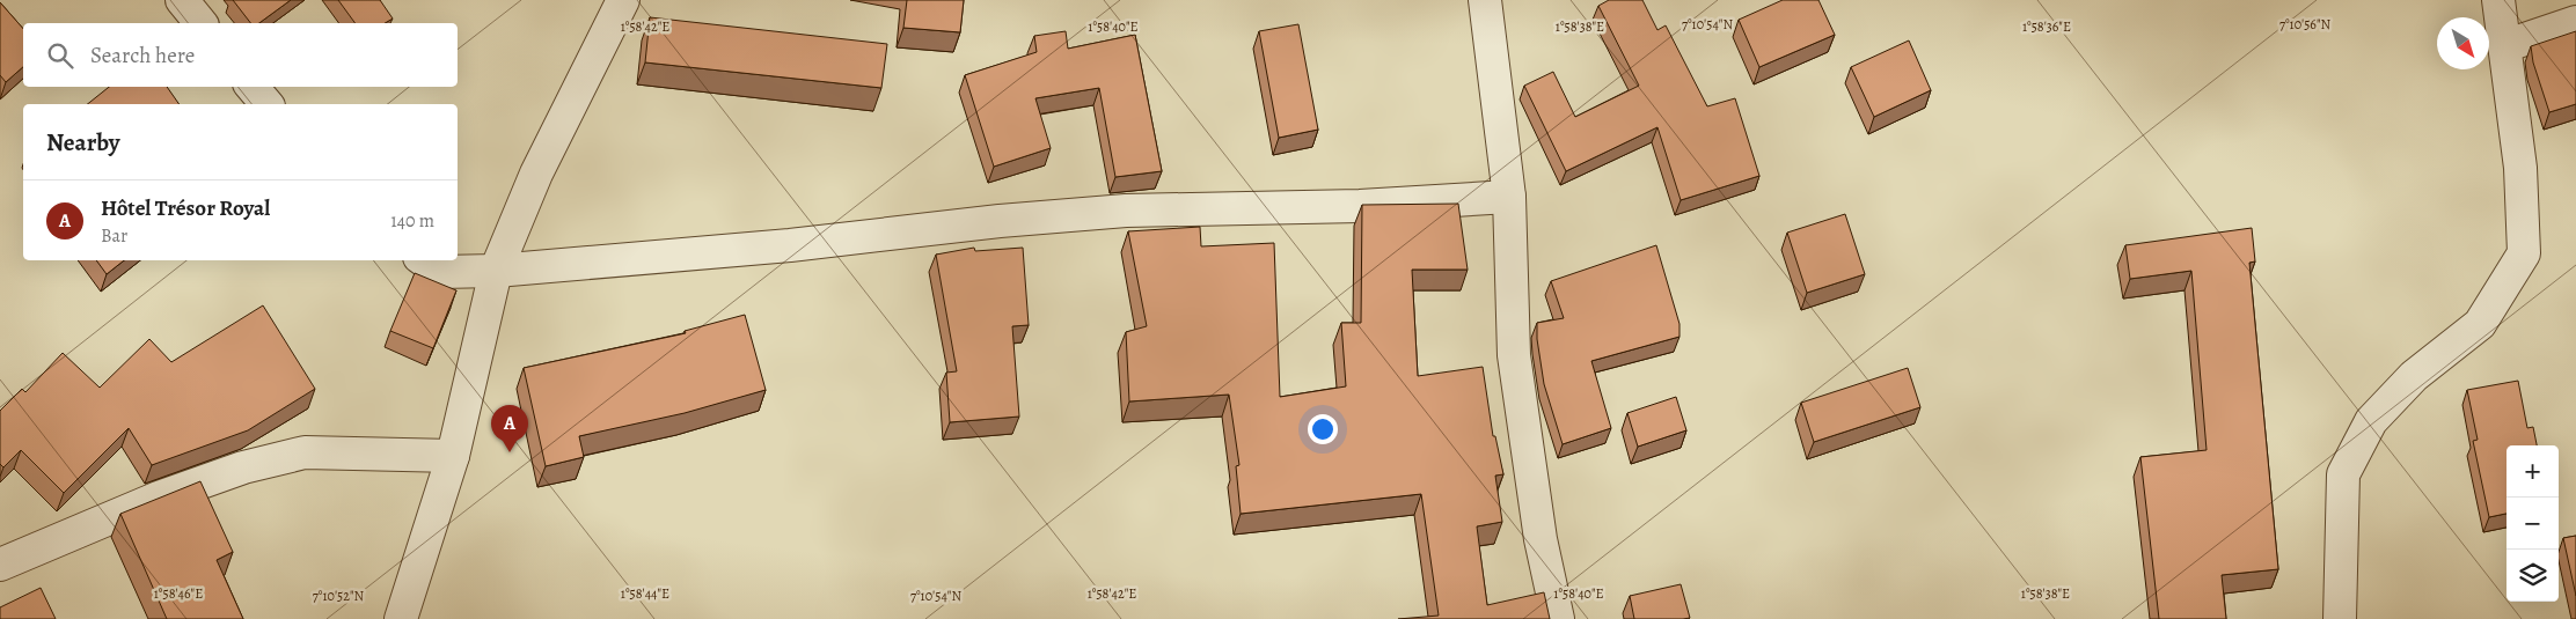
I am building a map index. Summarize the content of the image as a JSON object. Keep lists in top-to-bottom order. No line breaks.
{"north":"bottom right","page":{"search":"Search here","heading":"Nearby","list":[{"mark":"A","name":"Hôtel Trésor Royal","note":"Bar","value":"140 m"}],"pins":"A","map_buttons":["+","−"]},"coordinates":["7°10'54\"N","7°10'56\"N","1°58'42\"E","1°58'40\"E","1°58'38\"E","1°58'36\"E","1°58'46\"E","1°58'44\"E","7°10'52\"N"]}
